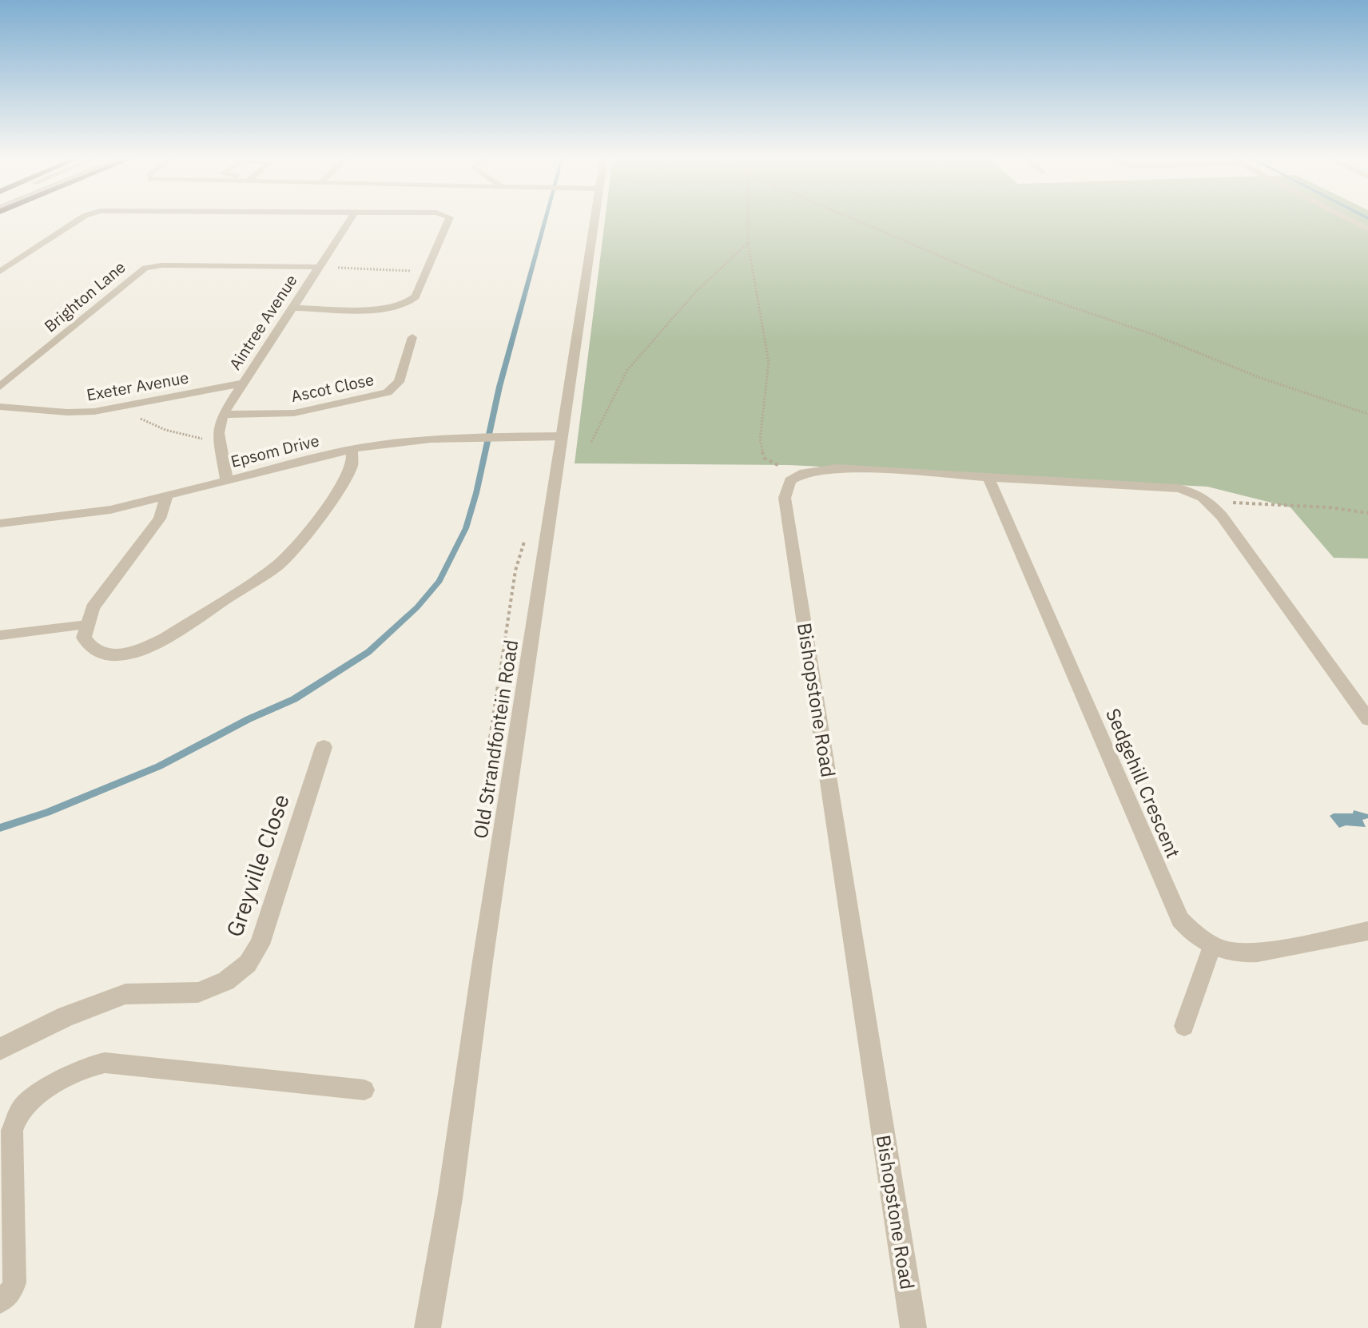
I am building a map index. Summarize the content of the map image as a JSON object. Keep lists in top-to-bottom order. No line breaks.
{"streets":{"street":["Brighton Lane","Aintree Avenue","Exeter Avenue","Ascot Close","Epsom Drive","Bishopstone Road","Old Strandfontein Road","Sedgehill Crescent","Greyville Close"]},"crossings":[["Brighton Lane","Aintree Avenue"],["Aintree Avenue","Exeter Avenue"],["Aintree Avenue","Ascot Close"],["Aintree Avenue","Epsom Drive"],["Epsom Drive","Old Strandfontein Road"]]}
